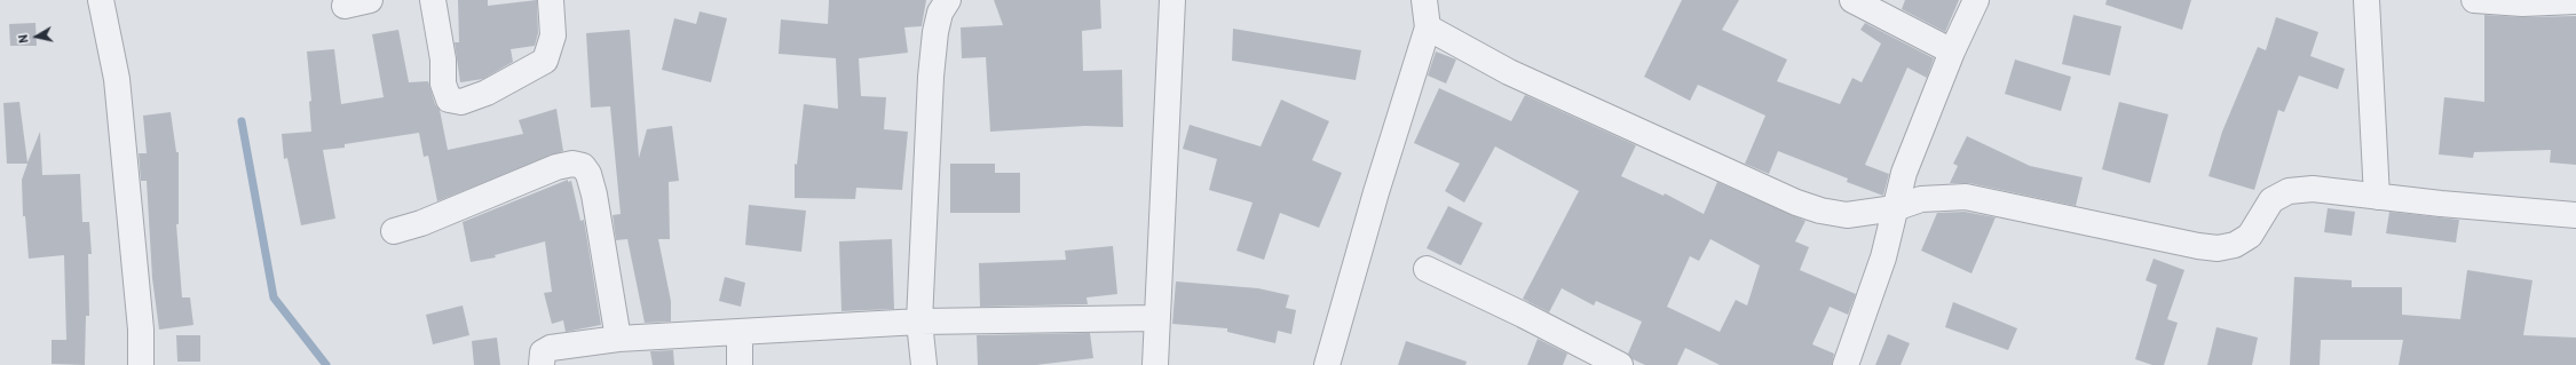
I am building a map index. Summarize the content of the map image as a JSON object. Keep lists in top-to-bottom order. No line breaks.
{"north":"left"}
